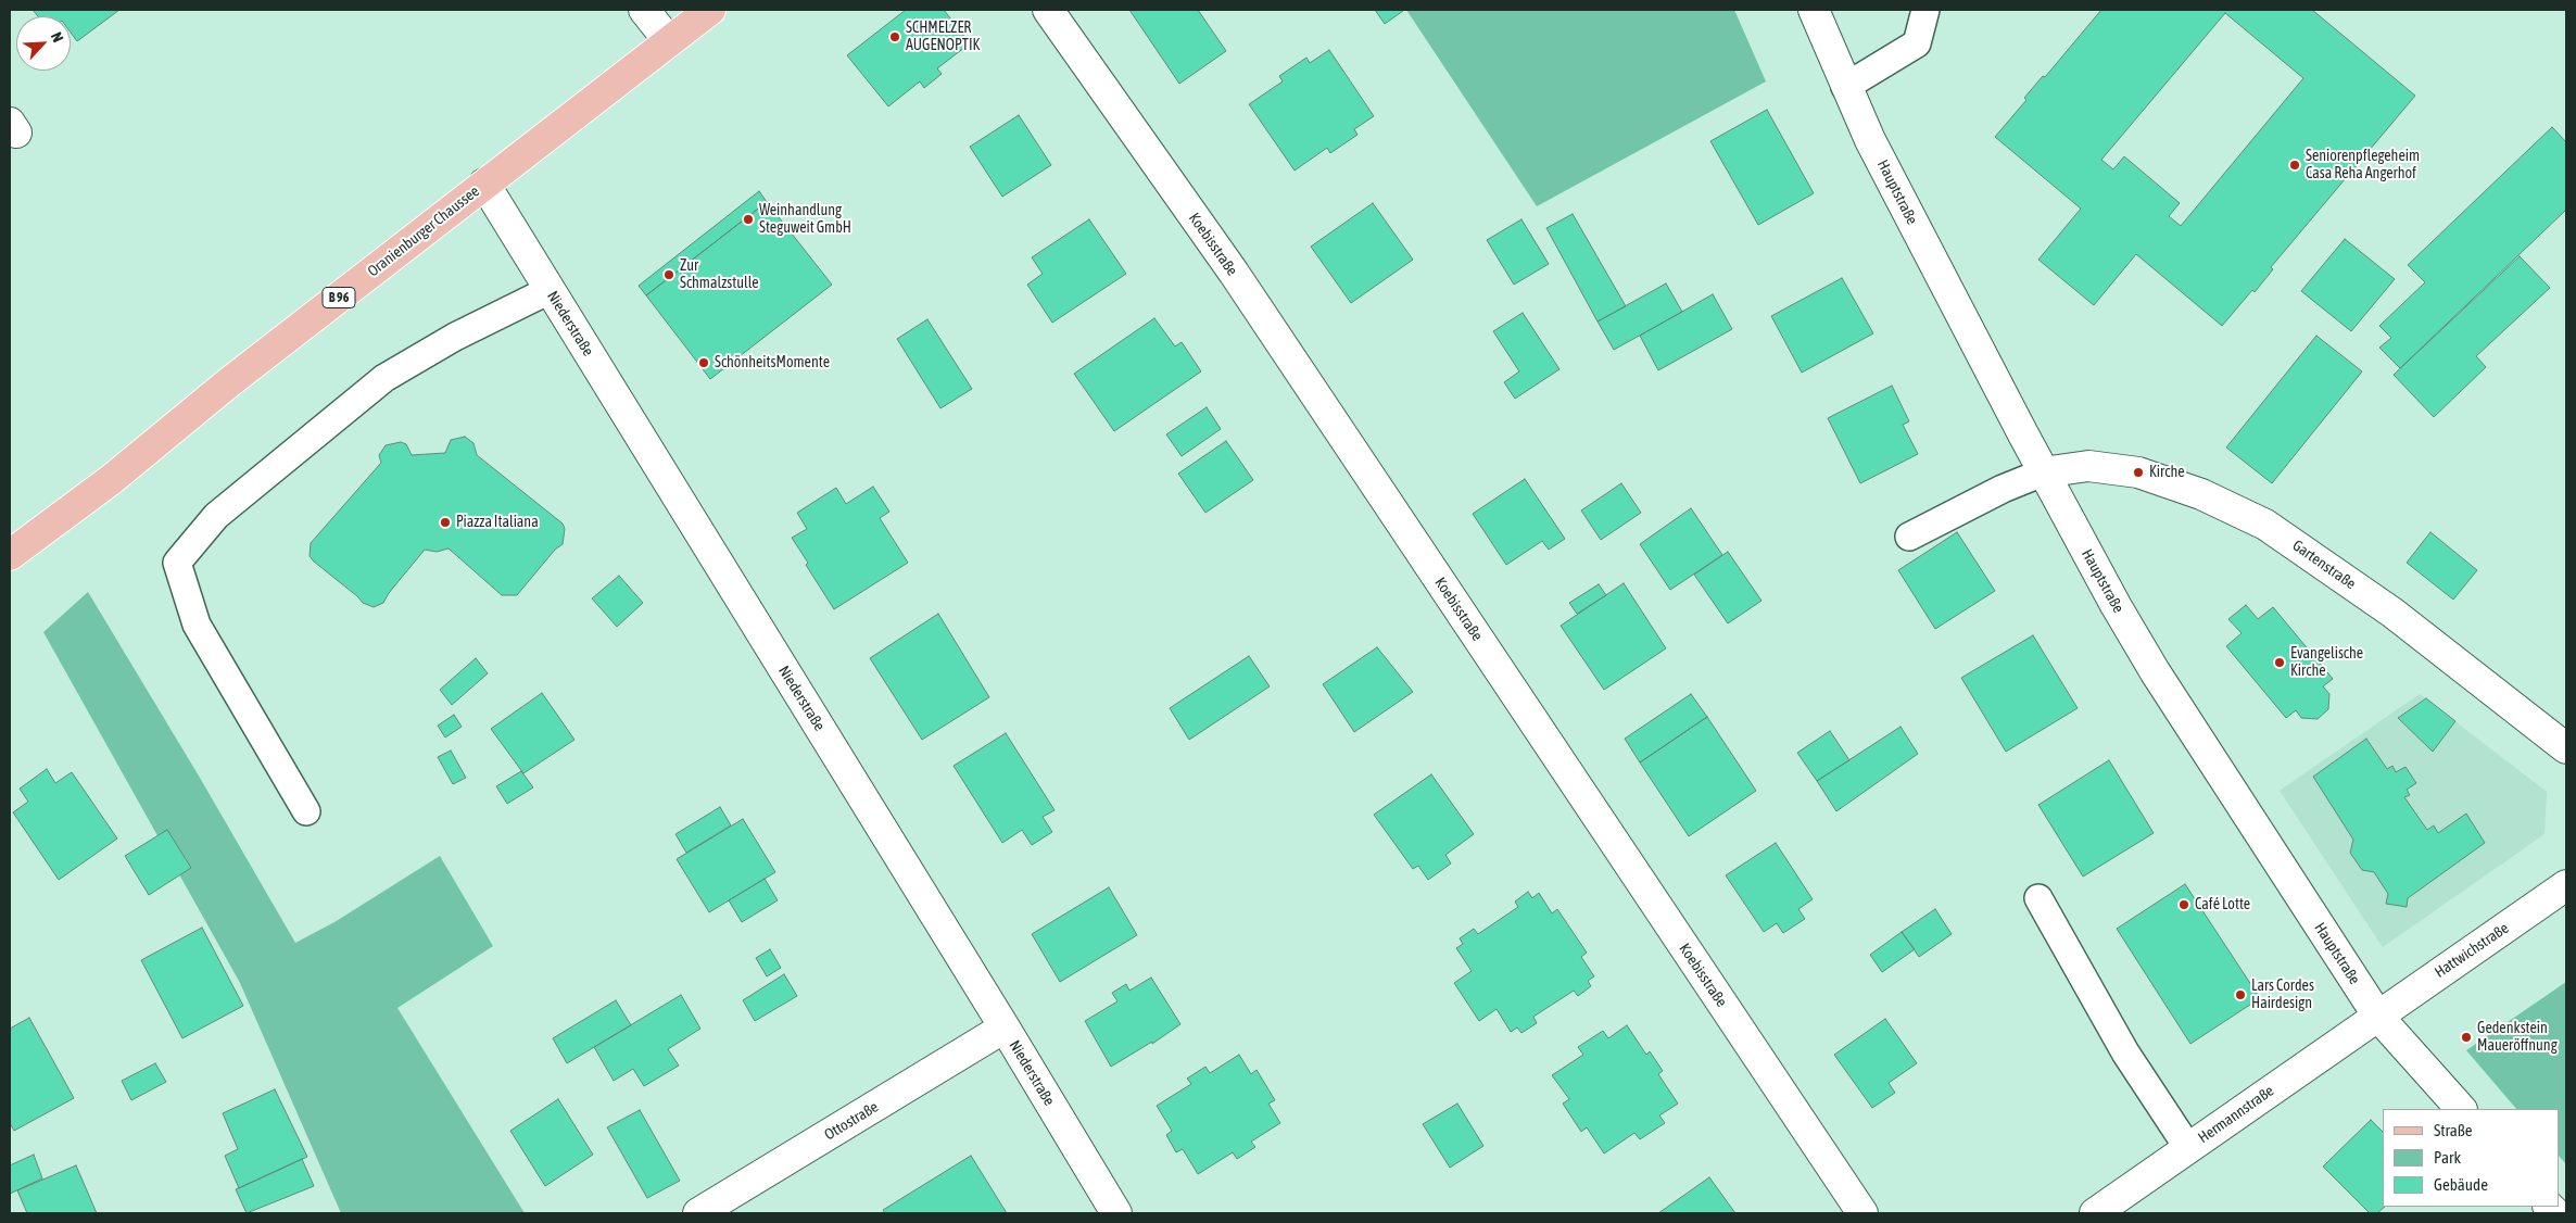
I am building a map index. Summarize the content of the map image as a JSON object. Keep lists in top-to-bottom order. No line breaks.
{"streets":{"main road":["Oranienburger Chaussee","B 96"],"street":["Hauptstraße","Koebisstraße","Niederstraße","Gartenstraße","Hattwichstraße","Hermannstraße","Ottostraße"]},"crossings":[["Hauptstraße","Gartenstraße"],["Hauptstraße","Hattwichstraße"],["Hauptstraße","Hermannstraße"],["Oranienburger Chaussee","Niederstraße"],["Niederstraße","Ottostraße"],["Hattwichstraße","Hermannstraße"]],"places":["SCHMELZER AUGENOPTIK","Seniorenpflegeheim Casa Reha Angerhof","Weinhandlung Steguweit GmbH","Zur Schmalzstulle","SchönheitsMomente","Kirche","Piazza Italiana","Evangelische Kirche","Café Lotte","Lars Cordes Hairdesign","Gedenkstein Maueröffnung"],"legend":["Straße","Park","Gebäude"],"north":"top right"}
